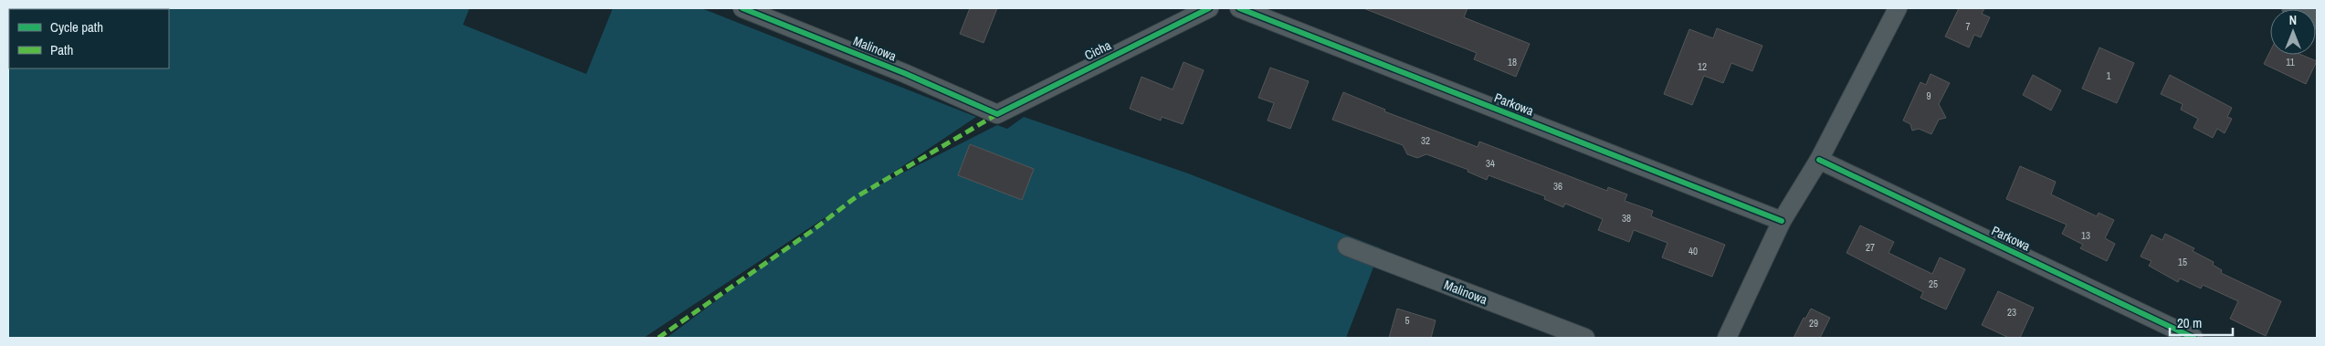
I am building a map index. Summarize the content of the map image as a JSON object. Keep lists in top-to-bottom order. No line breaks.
{"streets":{"street":["Malinowa","Cicha","Parkowa"]},"crossings":[["Malinowa","Cicha"]],"house_numbers":["7","18","11","12","1","9","32","34","36","38","13","27","40","15","25","23","5","29"],"legend":["Cycle path","Path"],"scale_bar":"20 m","north":"top"}
